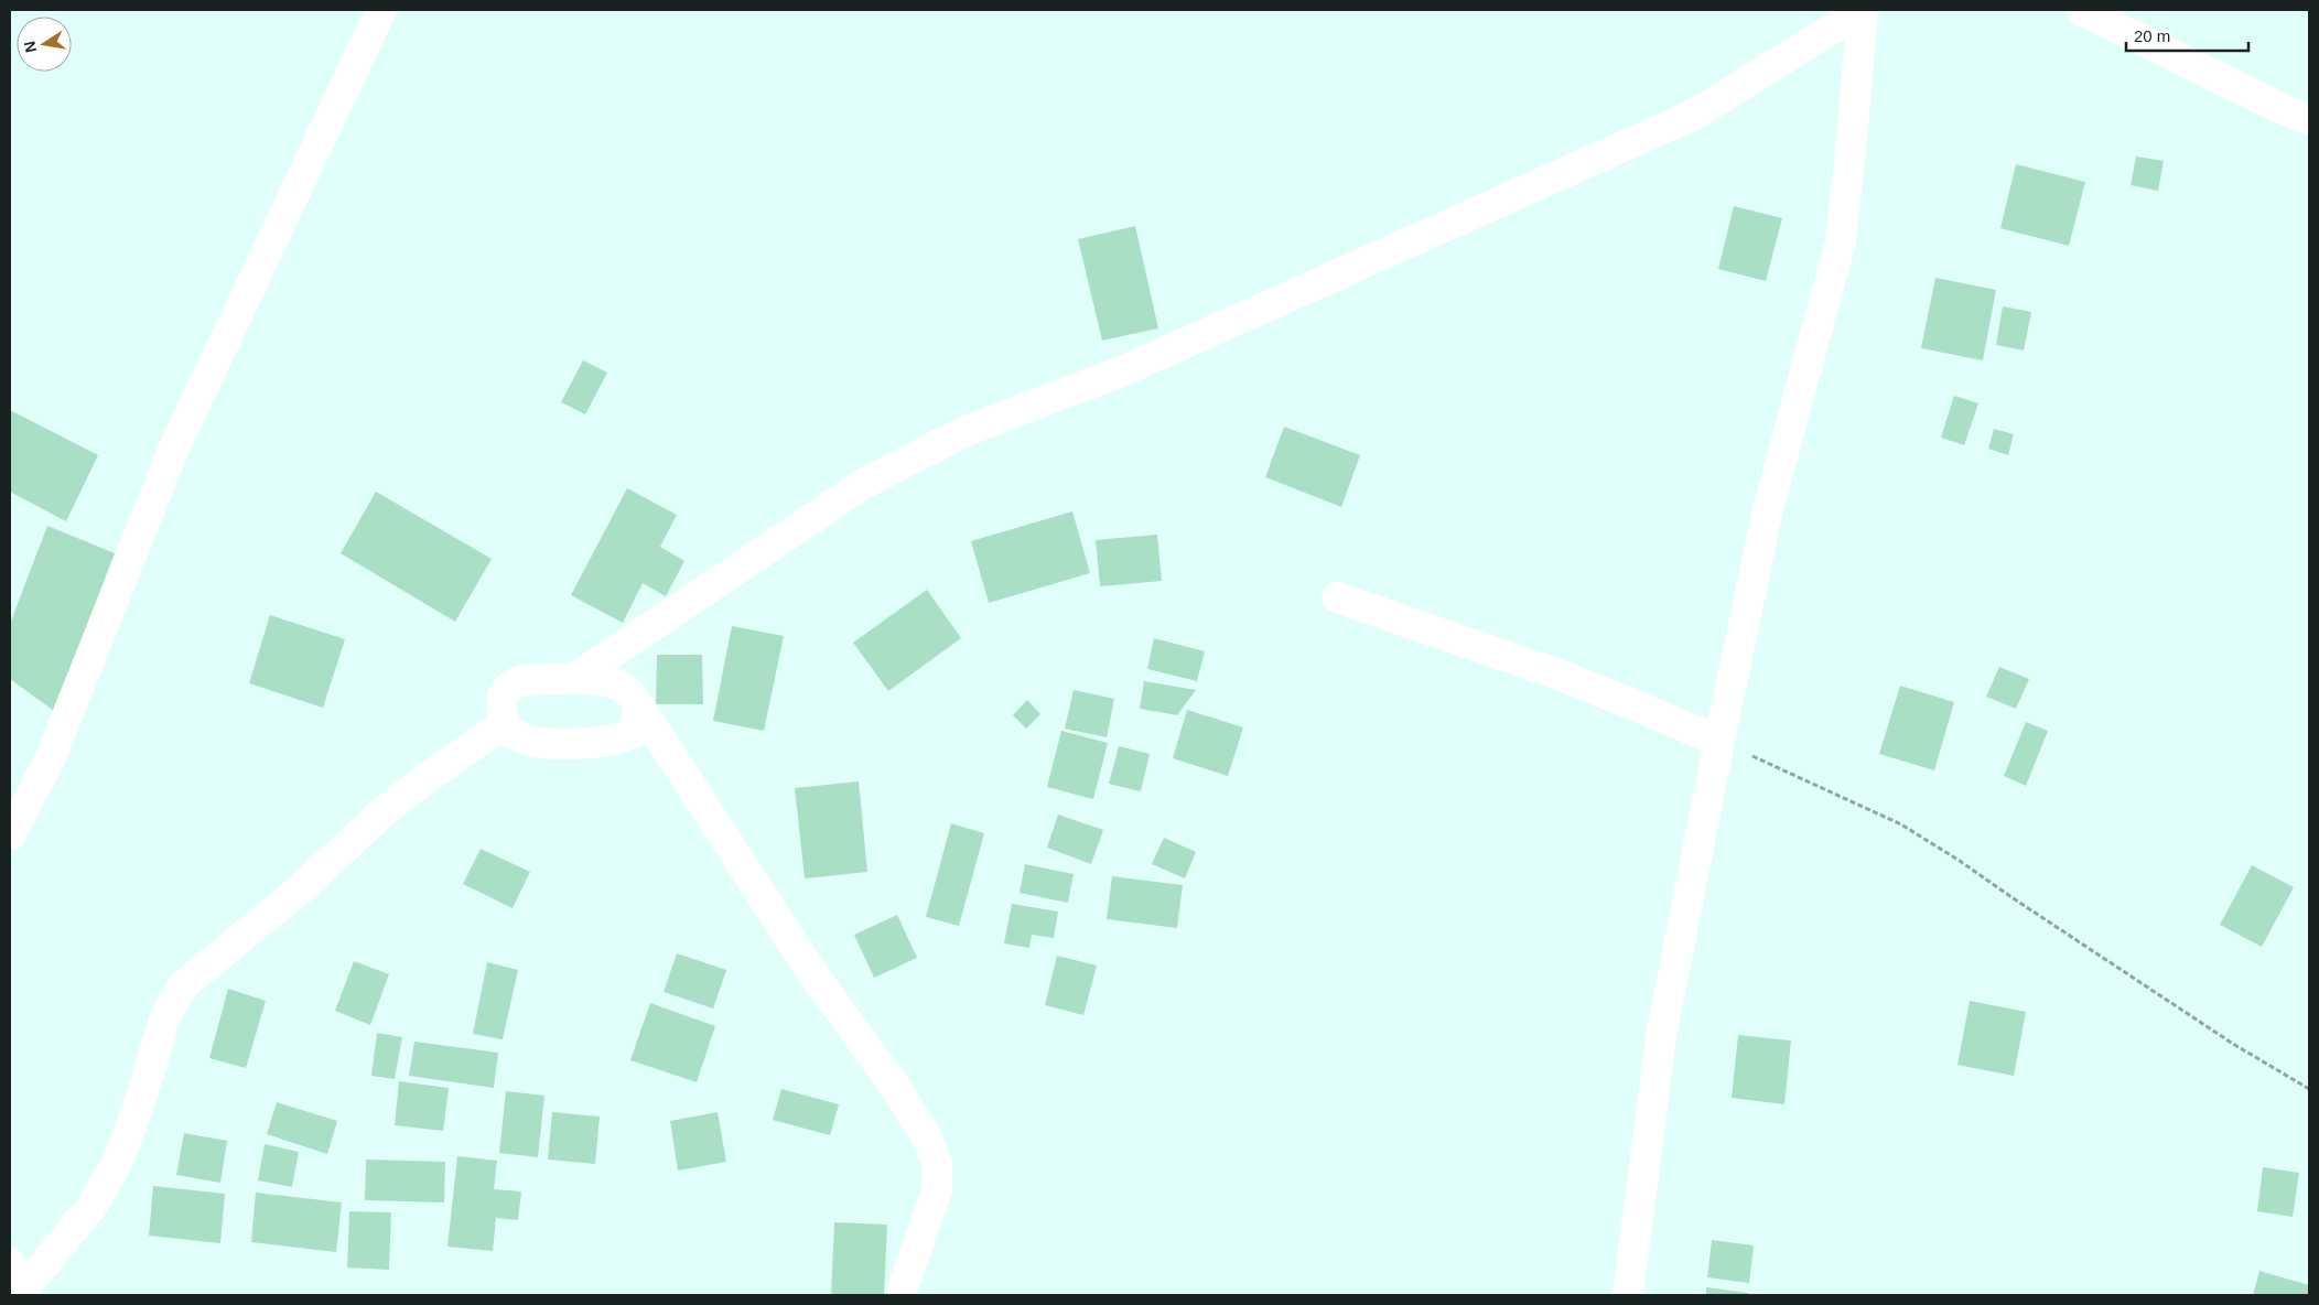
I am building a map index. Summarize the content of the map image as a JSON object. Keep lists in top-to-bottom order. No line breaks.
{"scale_bar":"20 m","north":"left"}
